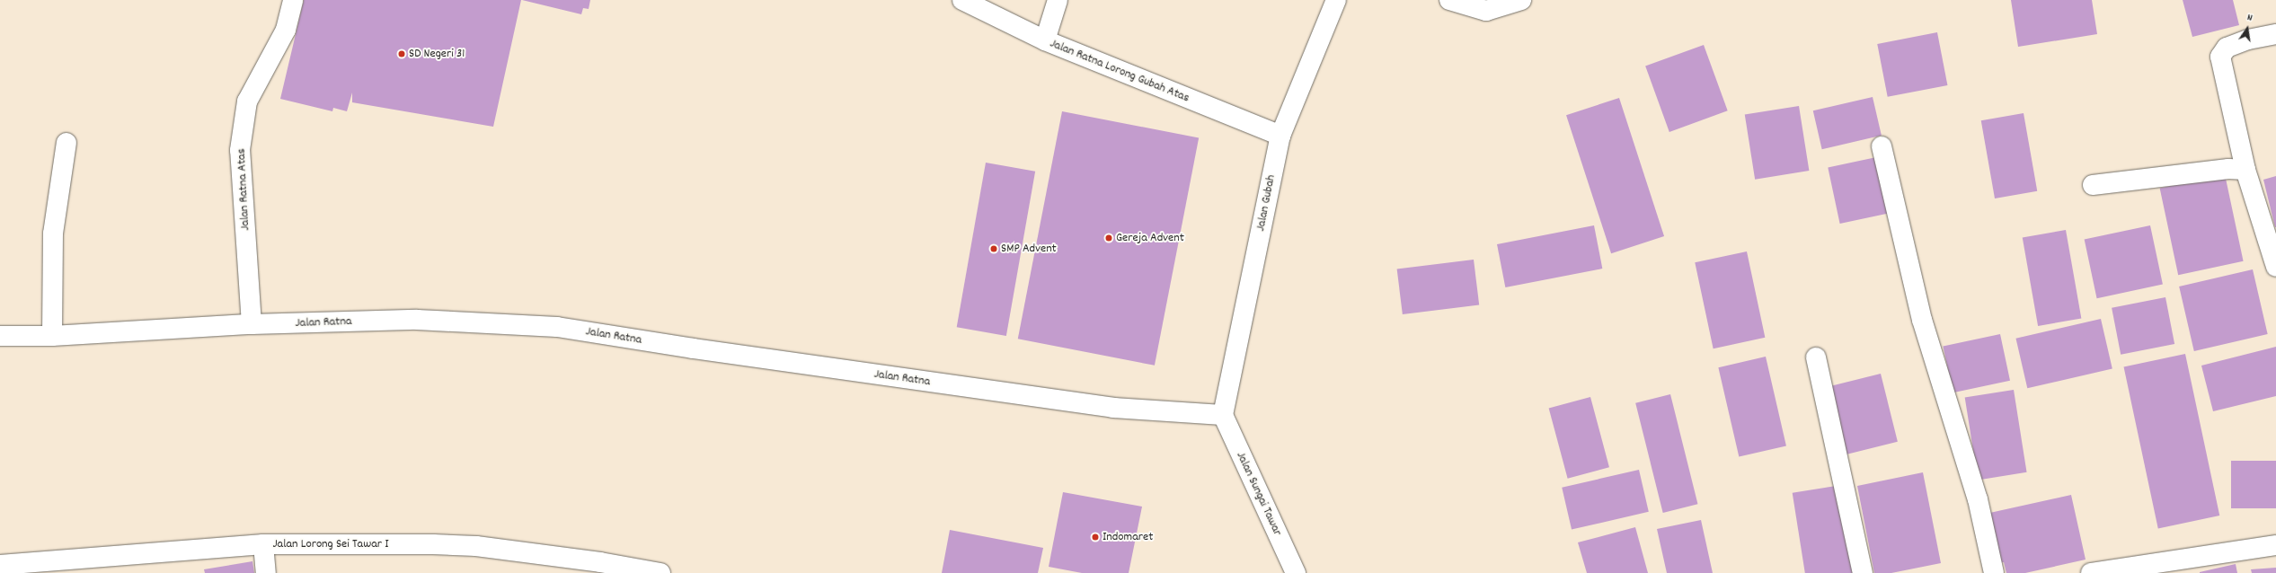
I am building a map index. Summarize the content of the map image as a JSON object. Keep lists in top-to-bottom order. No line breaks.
{"streets":{"street":["Jalan Ratna Lorong Gubah Atas","Jalan Ratna Atas","Jalan Gubah","Jalan Ratna","Jalan Sungai Tawar","Jalan Lorong Sei Tawar I"]},"crossings":[["Jalan Ratna Lorong Gubah Atas","Jalan Gubah"],["Jalan Ratna Atas","Jalan Ratna"],["Jalan Gubah","Jalan Ratna"],["Jalan Gubah","Jalan Sungai Tawar"],["Jalan Ratna","Jalan Sungai Tawar"]],"places":["SD Negeri 31","Gereja Advent","SMP Advent","Indomaret"],"north":"top"}
